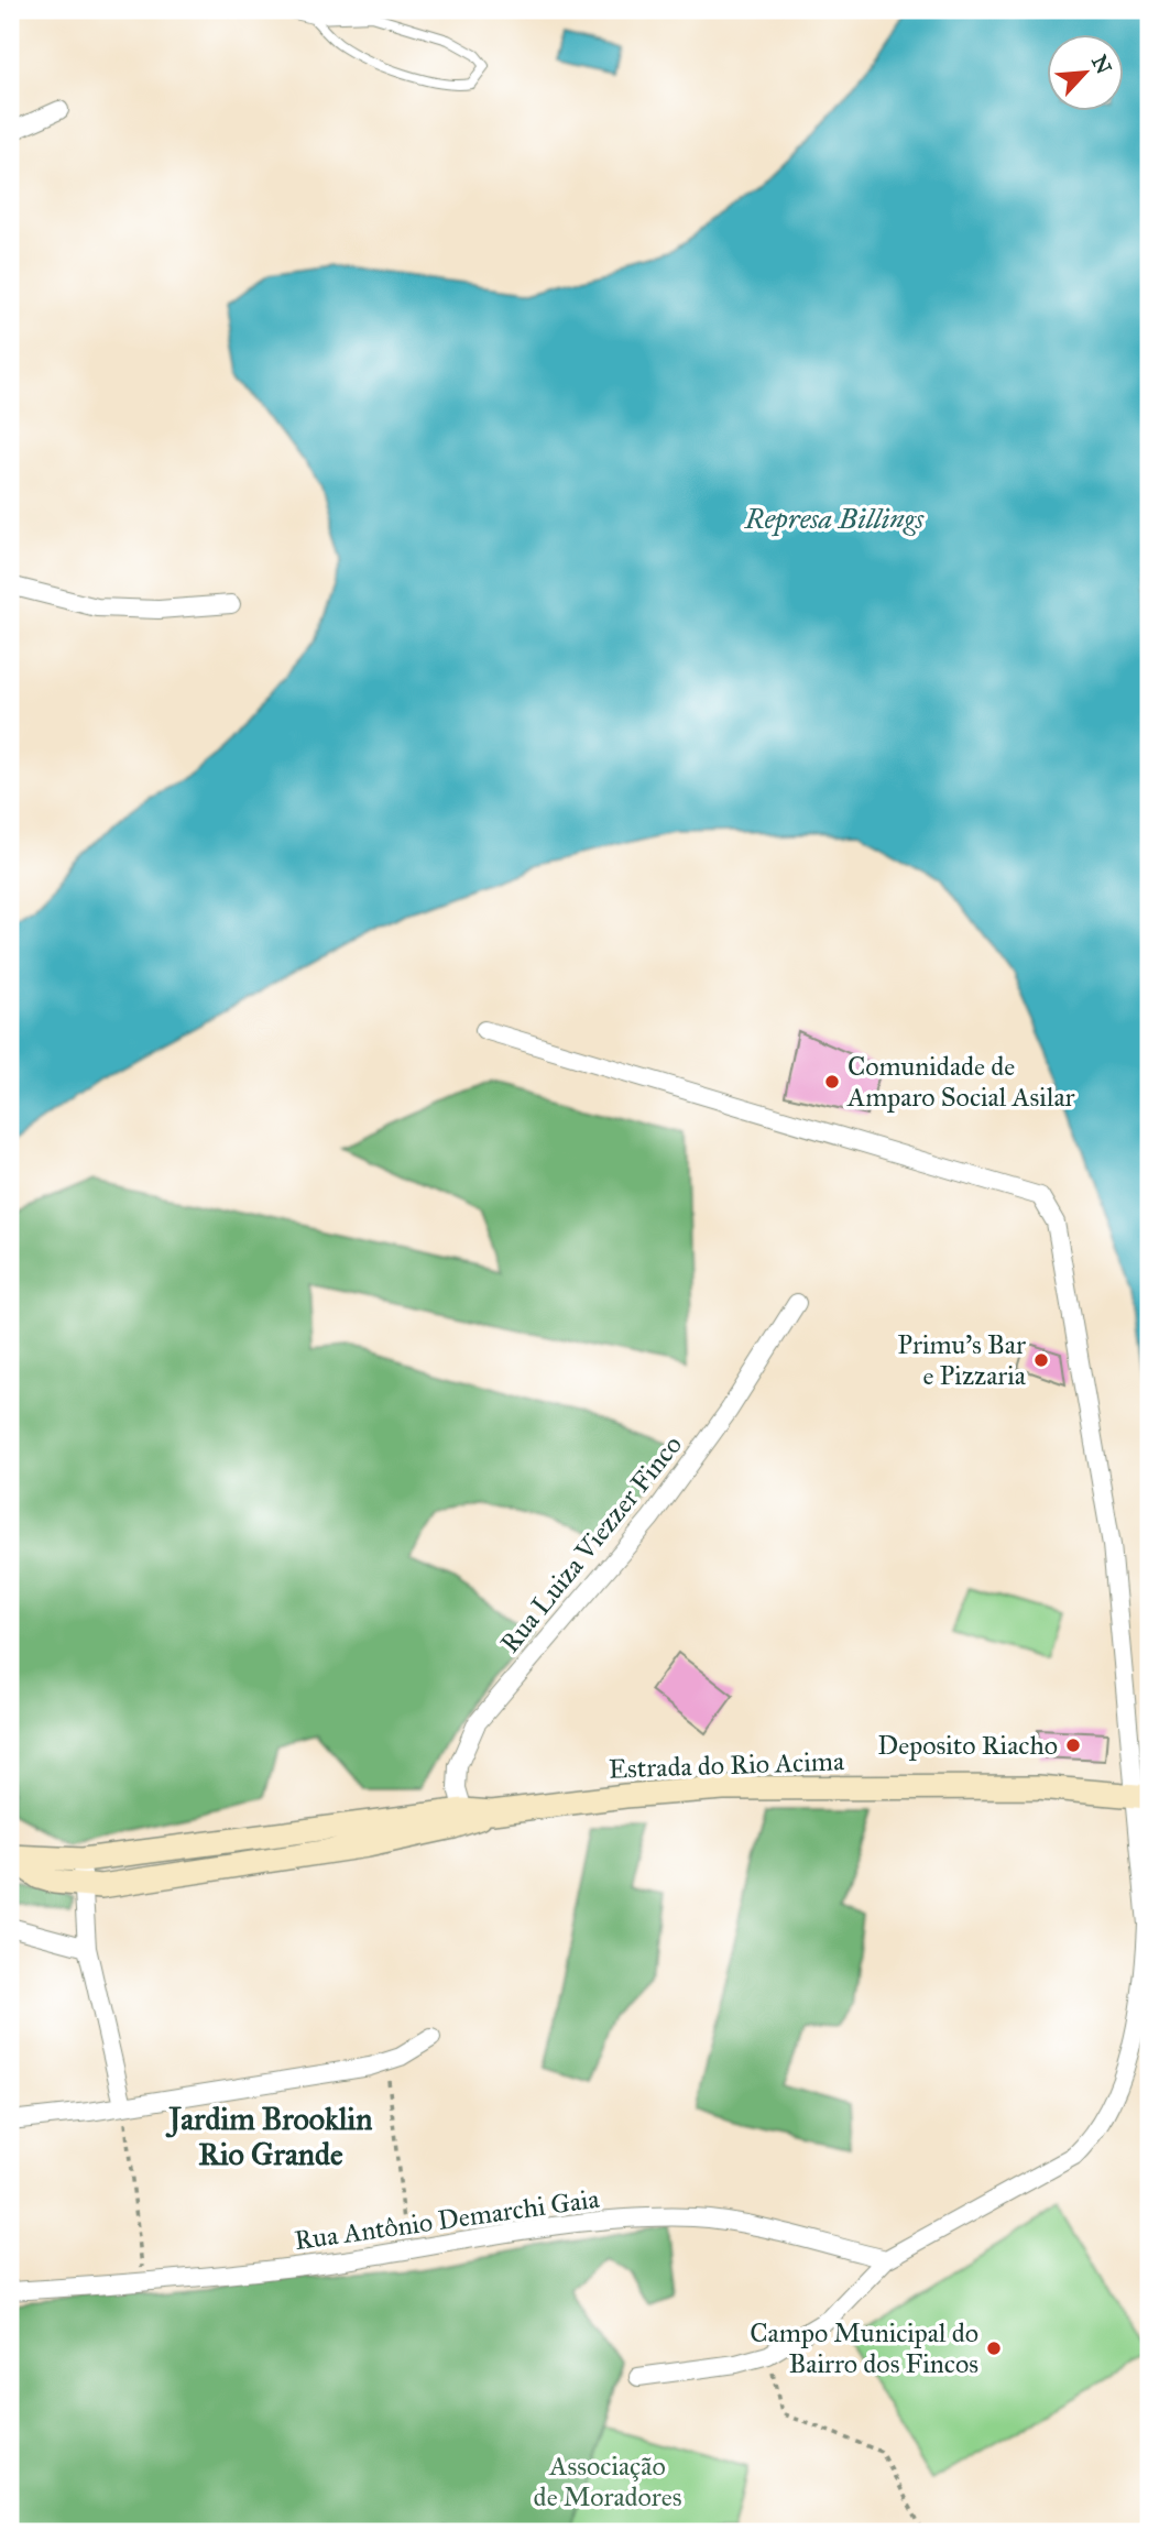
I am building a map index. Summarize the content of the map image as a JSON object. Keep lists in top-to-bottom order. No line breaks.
{"streets":{"main road":["Estrada do Rio Acima"],"street":["Rua Luiza Viezzer Finco","Rua Antônio Demarchi Gaia"]},"crossings":[["Rua Luiza Viezzer Finco","Estrada do Rio Acima"]],"districts":["Jardim Brooklin Rio Grande"],"water":["Represa Billings"],"parks":["Associação de Moradores"],"places":["Comunidade de Amparo Social Asilar","Primu's Bar e Pizzaria","Deposito Riacho","Campo Municipal do Bairro dos Fincos"],"north":"top right"}
